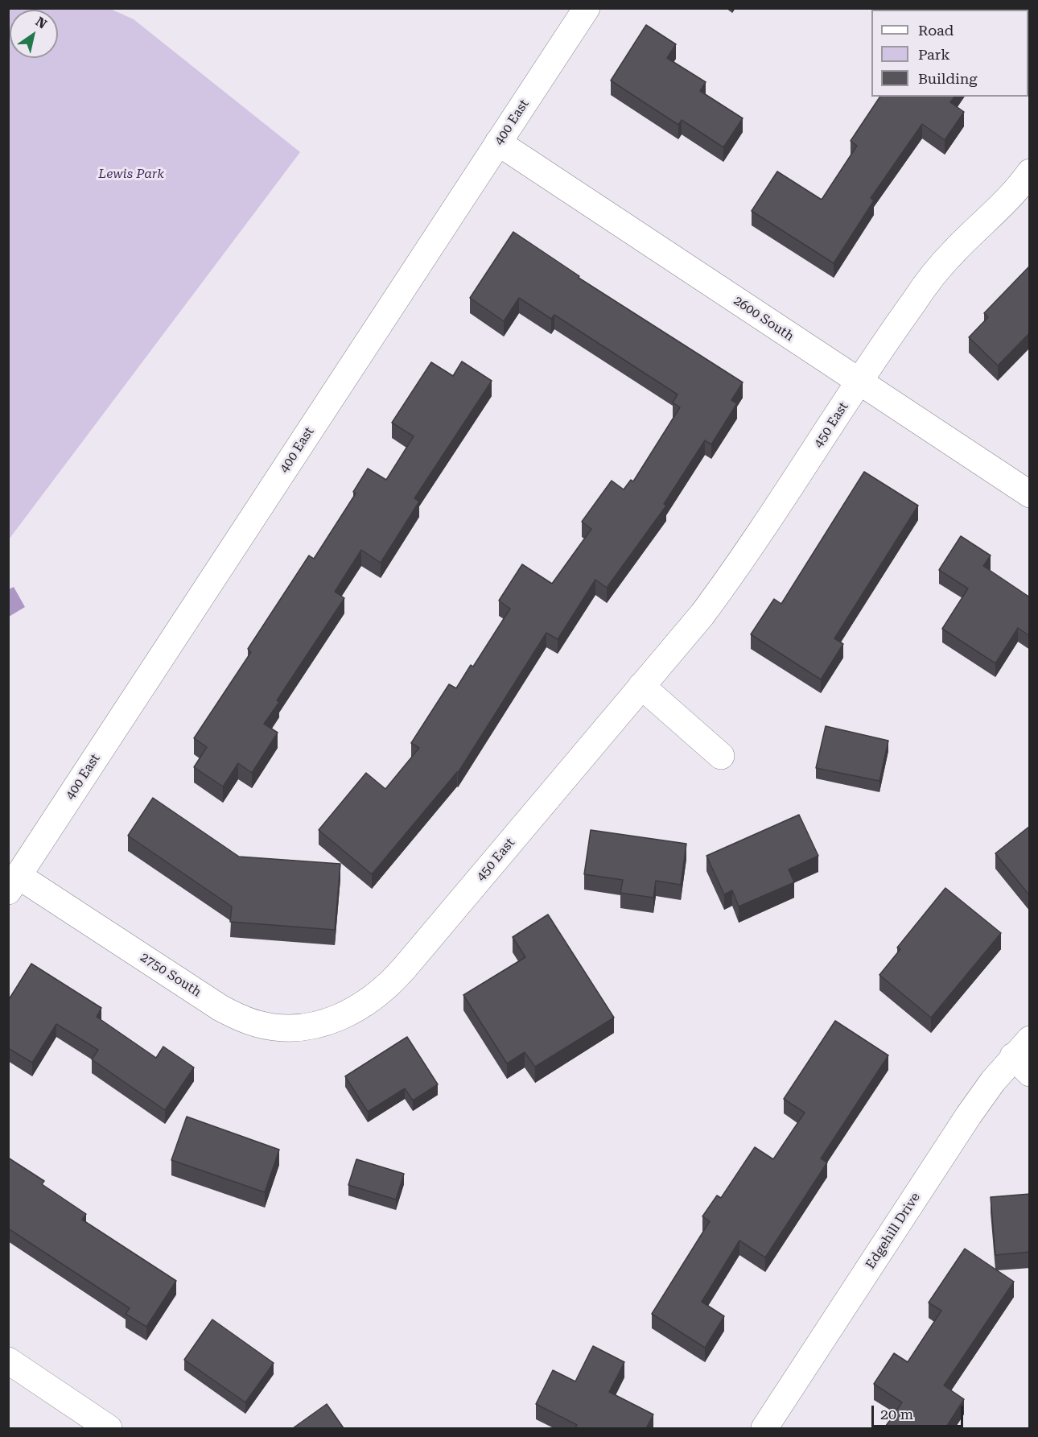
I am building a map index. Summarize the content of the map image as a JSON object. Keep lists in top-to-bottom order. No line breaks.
{"streets":{"street":["400 East","2600 South","450 East","2750 South","Edgehill Drive"]},"crossings":[["400 East","2600 South"],["400 East","2750 South"],["2600 South","450 East"],["450 East","2750 South"]],"parks":["Lewis Park"],"legend":["Road","Park","Building"],"scale_bar":"20 m","north":"top right"}
